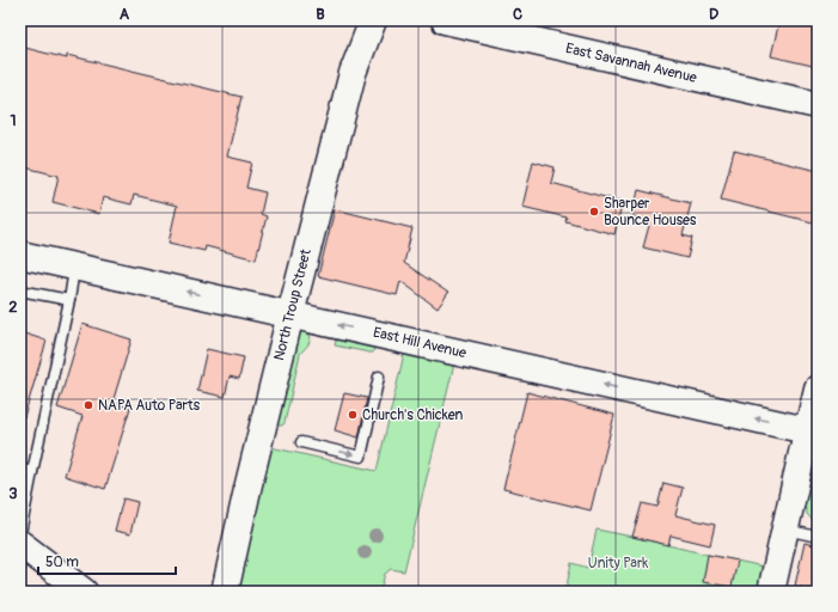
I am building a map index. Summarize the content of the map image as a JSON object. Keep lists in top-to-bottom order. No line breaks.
{"streets":{"main road":["East Savannah Avenue","North Troup Street","East Hill Avenue"]},"crossings":[["North Troup Street","East Hill Avenue"]],"one_way":["East Hill Avenue"],"parks":["Unity Park"],"places":["Sharper Bounce Houses","NAPA Auto Parts","Church's Chicken"],"scale_bar":"50 m","grid":{"columns":["A","B","C","D"],"rows":["1","2","3"]}}
